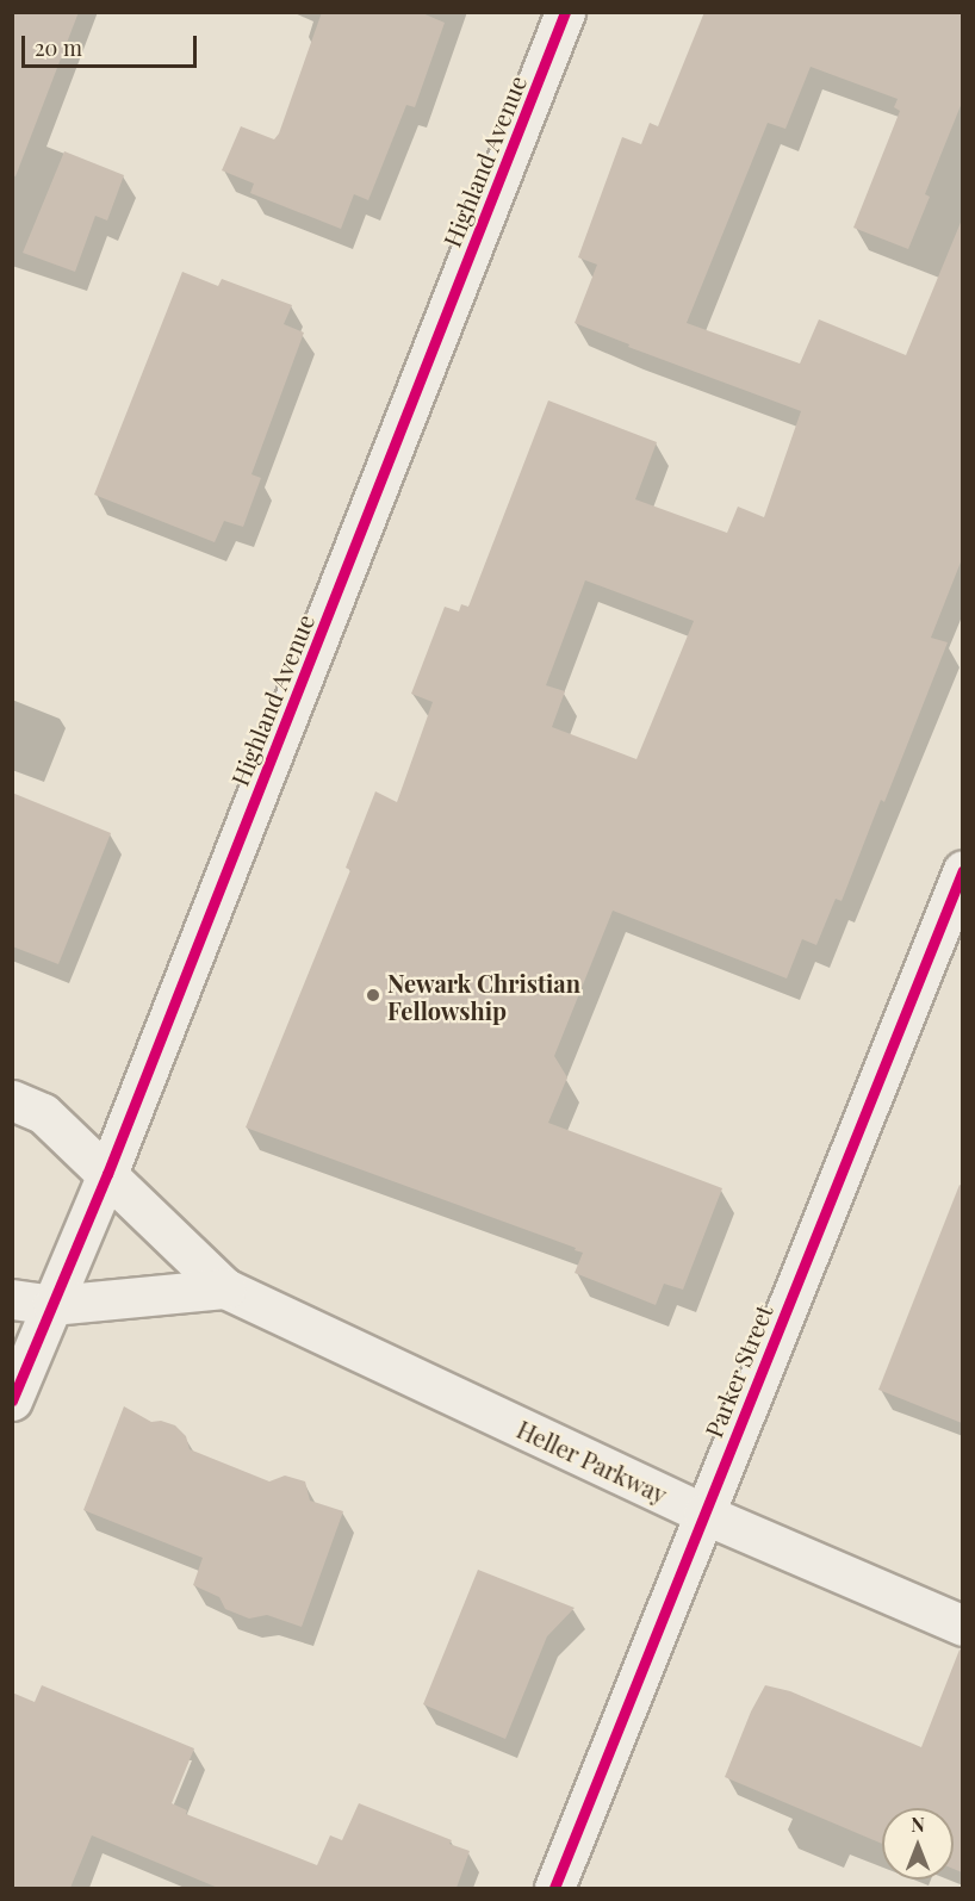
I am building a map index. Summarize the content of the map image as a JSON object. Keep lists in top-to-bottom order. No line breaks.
{"streets":{"street":["Highland Avenue","Parker Street","Heller Parkway"]},"crossings":[["Highland Avenue","Heller Parkway"],["Parker Street","Heller Parkway"]],"places":["Newark Christian Fellowship"],"scale_bar":"20 m","north":"top"}
